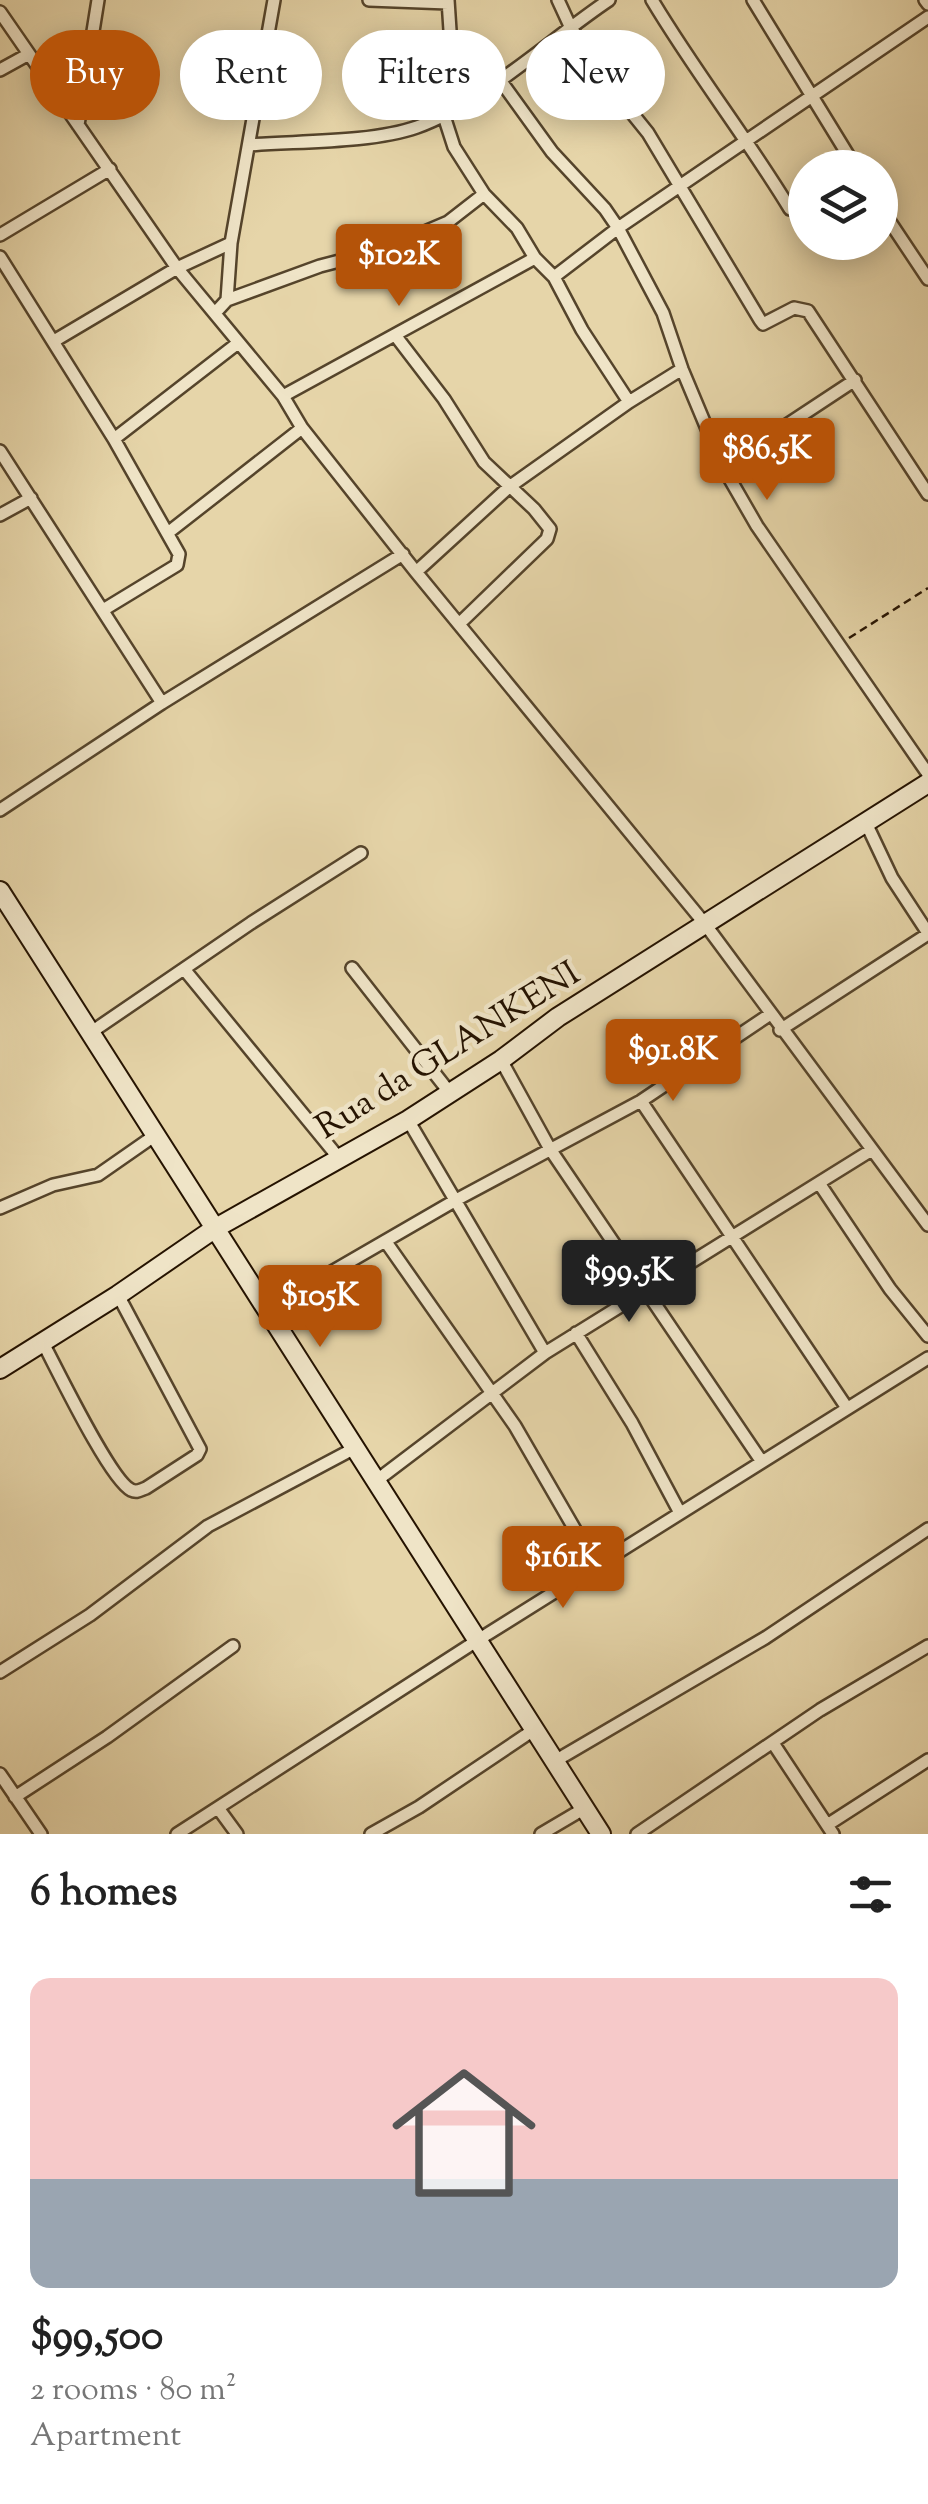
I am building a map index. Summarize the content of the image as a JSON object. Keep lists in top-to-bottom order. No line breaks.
{"streets":{"street":["Rua da GLANKENI"]},"page":{"chip":["Buy","Rent","Filters","New"],"price":["$102K","$86.5K","$91.8K","$99.5K","$105K","$161K"],"heading":"6 homes","list":[{"name":"$99,500","note":"2 rooms · 80 m² · Apartment"}]}}
